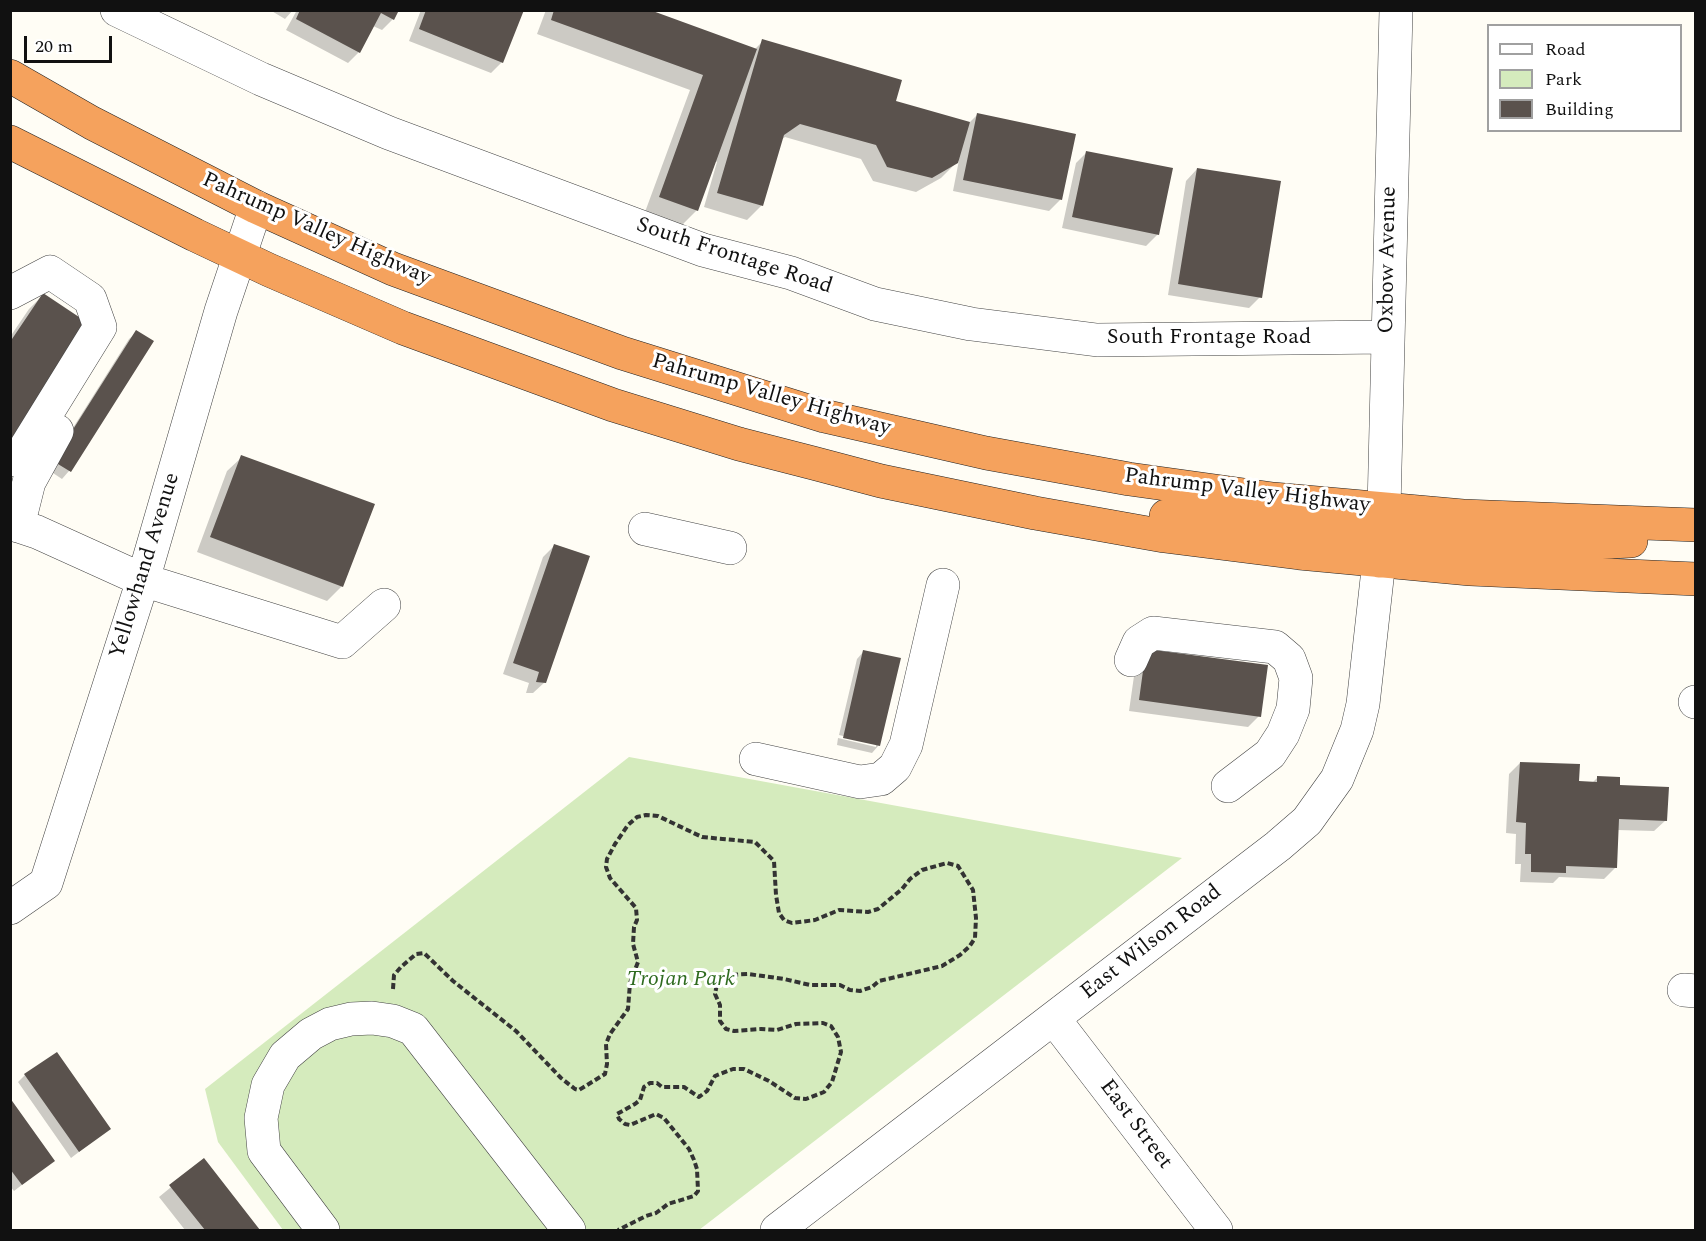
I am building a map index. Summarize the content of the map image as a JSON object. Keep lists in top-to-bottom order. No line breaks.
{"streets":{"highway":["Pahrump Valley Highway"],"street":["South Frontage Road","Oxbow Avenue","Yellowhand Avenue","East Wilson Road","East Street"]},"crossings":[["Pahrump Valley Highway","Oxbow Avenue"],["Pahrump Valley Highway","Yellowhand Avenue"],["South Frontage Road","Oxbow Avenue"],["East Wilson Road","East Street"]],"parks":["Trojan Park"],"legend":["Road","Park","Building"],"scale_bar":"20 m"}
